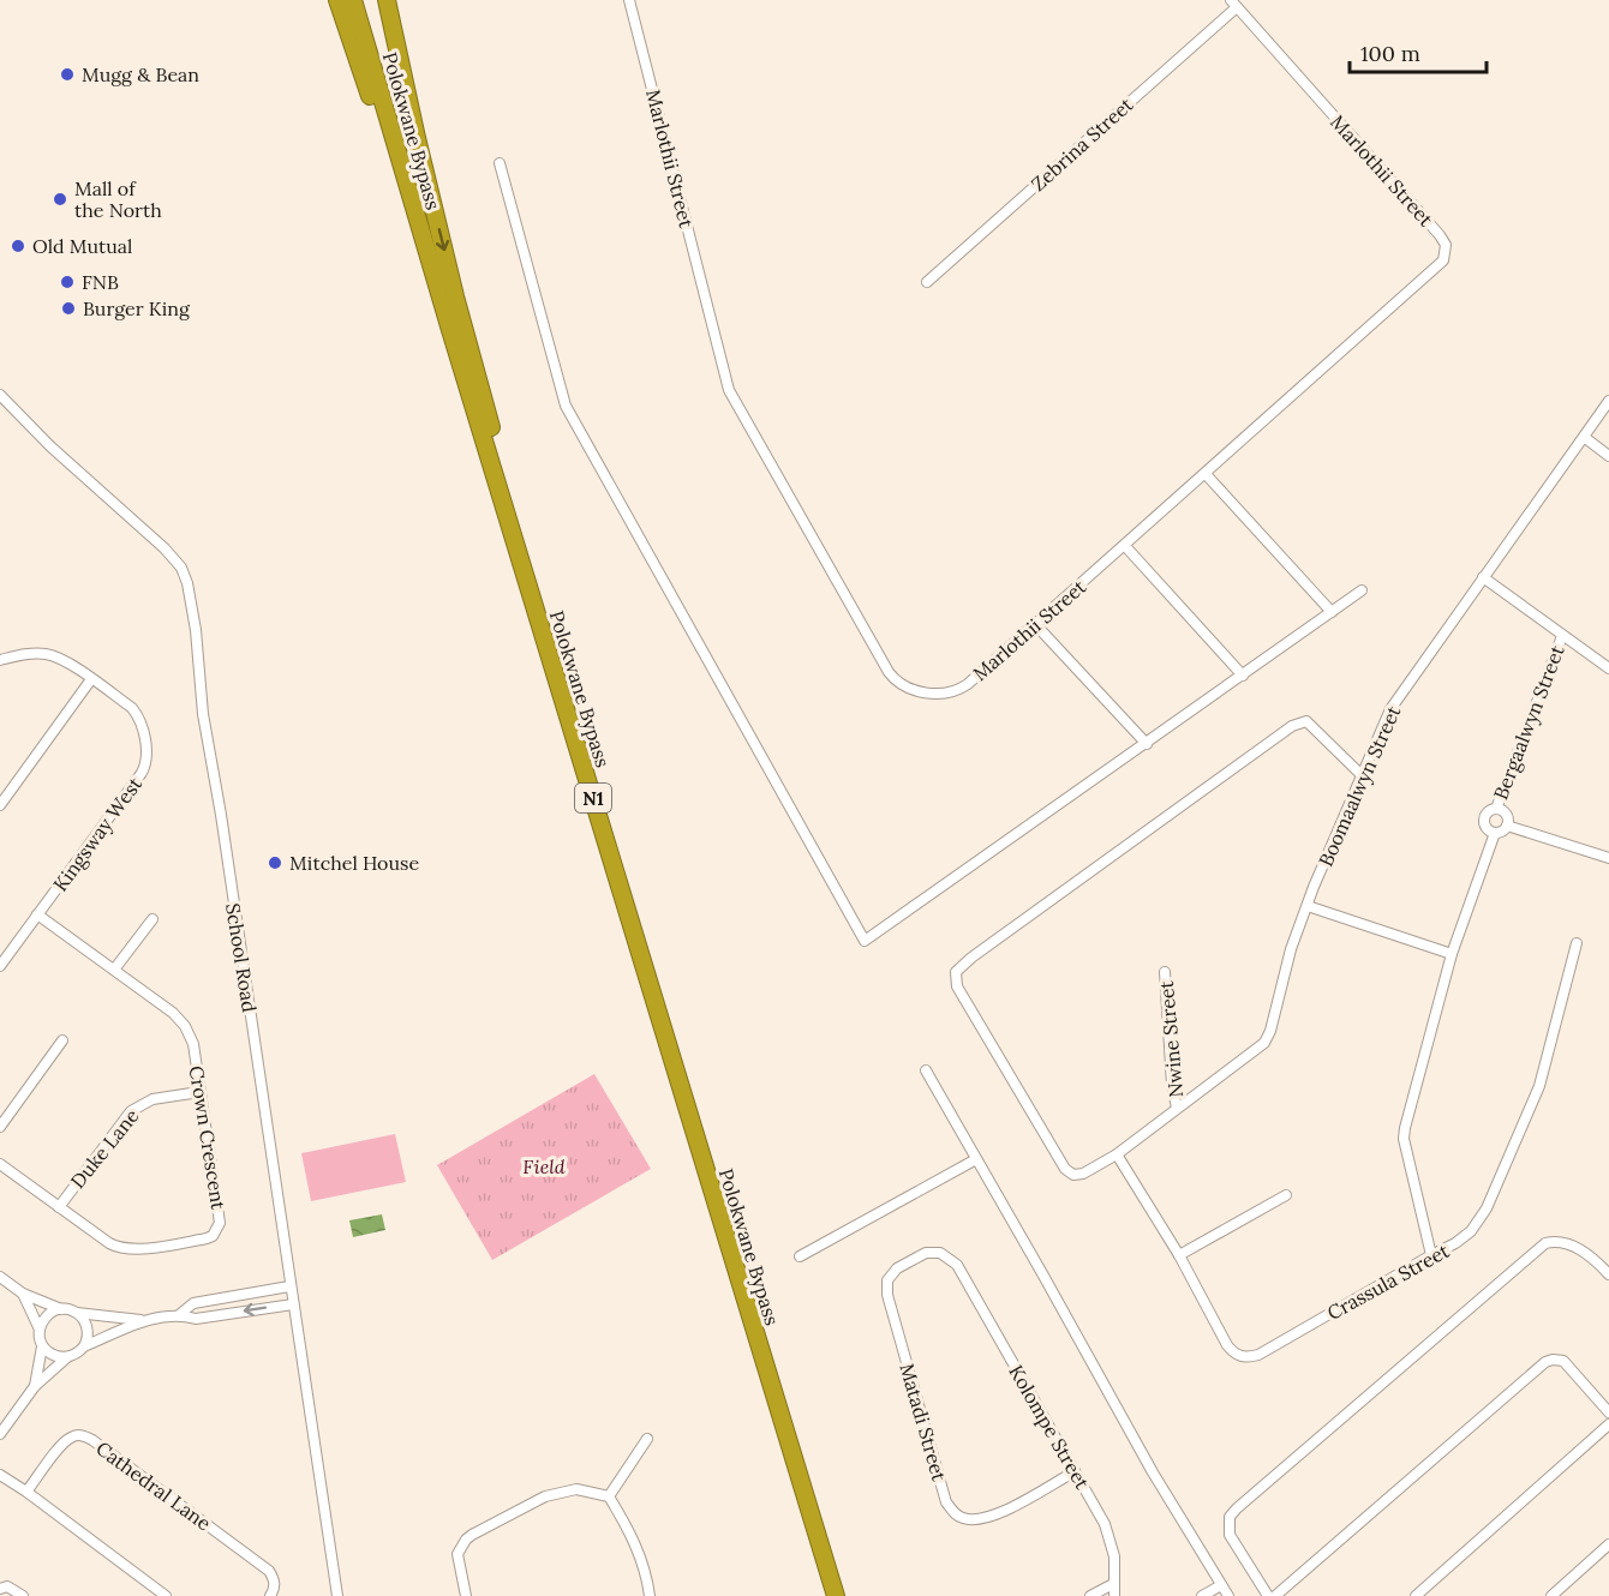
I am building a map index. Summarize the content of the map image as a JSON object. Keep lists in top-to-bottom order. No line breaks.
{"streets":{"highway":["Polokwane Bypass","N1"],"street":["Zebrina Street","Marlothii Street","Bergaalwyn Street","Boomaalwyn Street","Kingsway West","School Road","Nwine Street","Crown Crescent","Duke Lane","Crassula Street","Matadi Street","Kolompe Street","Cathedral Lane"]},"crossings":[["Zebrina Street","Marlothii Street"],["Boomaalwyn Street","Nwine Street"],["Boomaalwyn Street","Crassula Street"],["Kingsway West","Crown Crescent"],["Crown Crescent","Duke Lane"],["Matadi Street","Kolompe Street"]],"parks":["Field"],"places":["Mugg & Bean","Mall of the North","Old Mutual","FNB","Burger King","Mitchel House"],"scale_bar":"100 m"}
